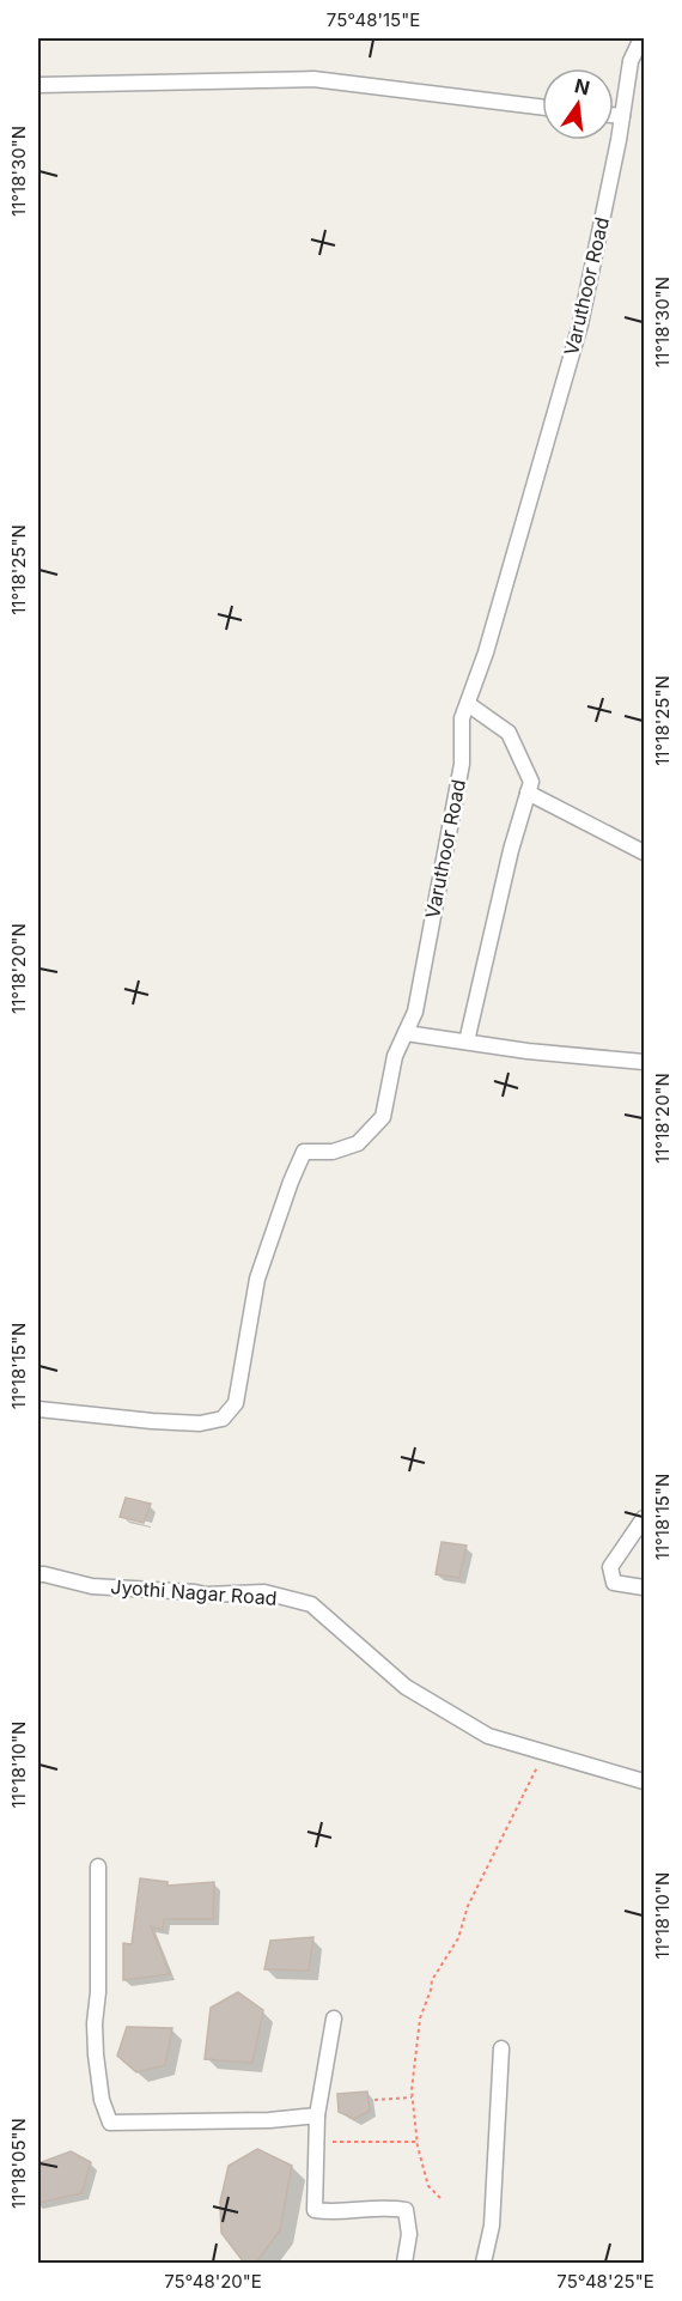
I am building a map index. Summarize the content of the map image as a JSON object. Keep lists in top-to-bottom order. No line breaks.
{"streets":{"street":["Varuthoor Road","Jyothi Nagar Road"]},"north":"top","coordinates":["75°48'15\"E","11°18'30\"N","11°18'25\"N","11°18'20\"N","11°18'15\"N","11°18'10\"N","11°18'05\"N","75°48'20\"E","75°48'25\"E"]}
